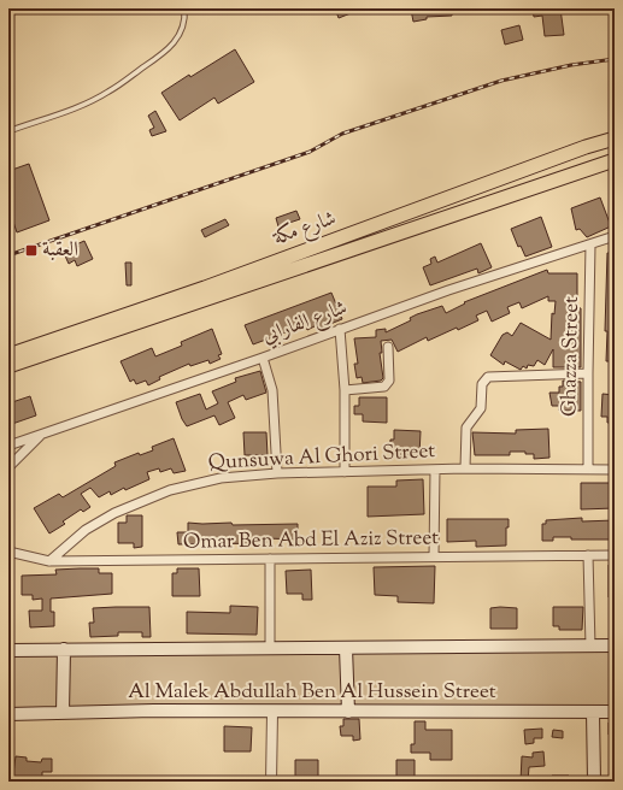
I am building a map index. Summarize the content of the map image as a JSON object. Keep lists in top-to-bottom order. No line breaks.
{"streets":{"main road":["شارع مكة","Al Malek Abdullah Ben Al Hussein Street"],"street":["شارع الفارابي","Ghazza Street","Qunsuwa Al Ghori Street","Omar Ben Abd El Aziz Street"]},"crossings":[["شارع الفارابي","Ghazza Street"],["Ghazza Street","Qunsuwa Al Ghori Street"],["Qunsuwa Al Ghori Street","Omar Ben Abd El Aziz Street"]],"places":{"transit":["العقبة"]}}
